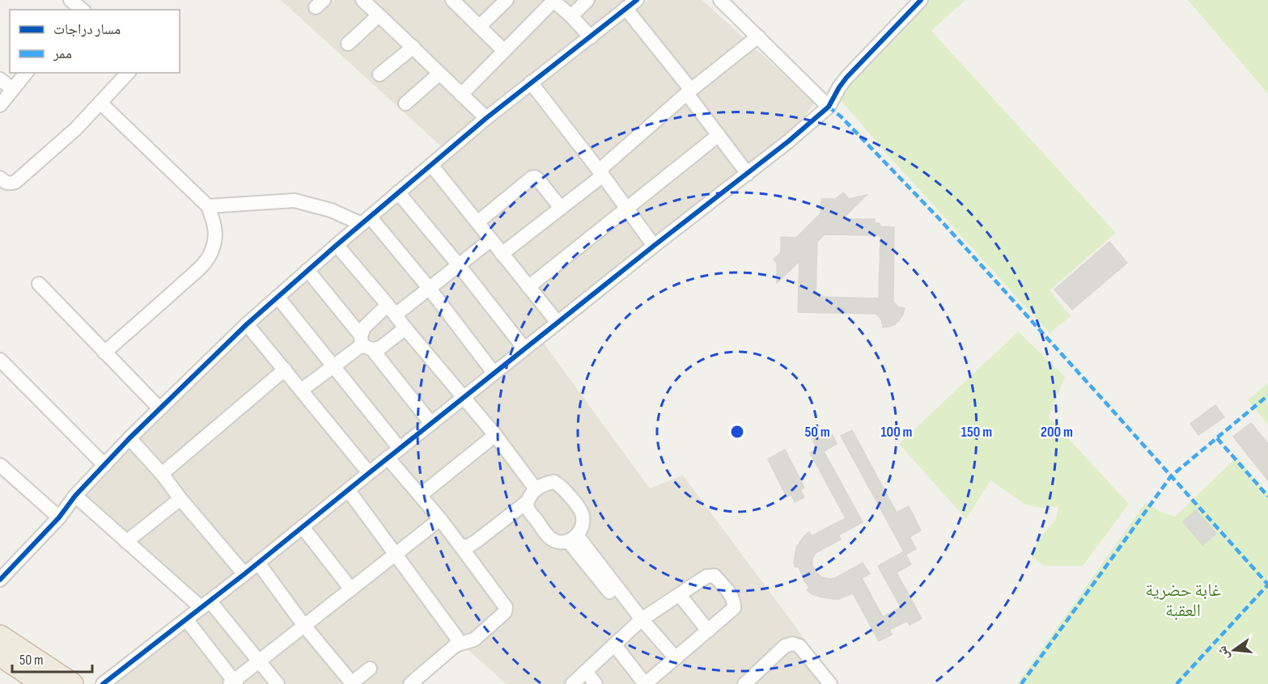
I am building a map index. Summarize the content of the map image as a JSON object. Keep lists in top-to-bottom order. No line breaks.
{"parks":["غابة حضرية العقبة"],"legend":["مسار دراجات","ممر"],"scale_bar":"50 m","north":"left","rings":["50 m","100 m","150 m","200 m"]}
